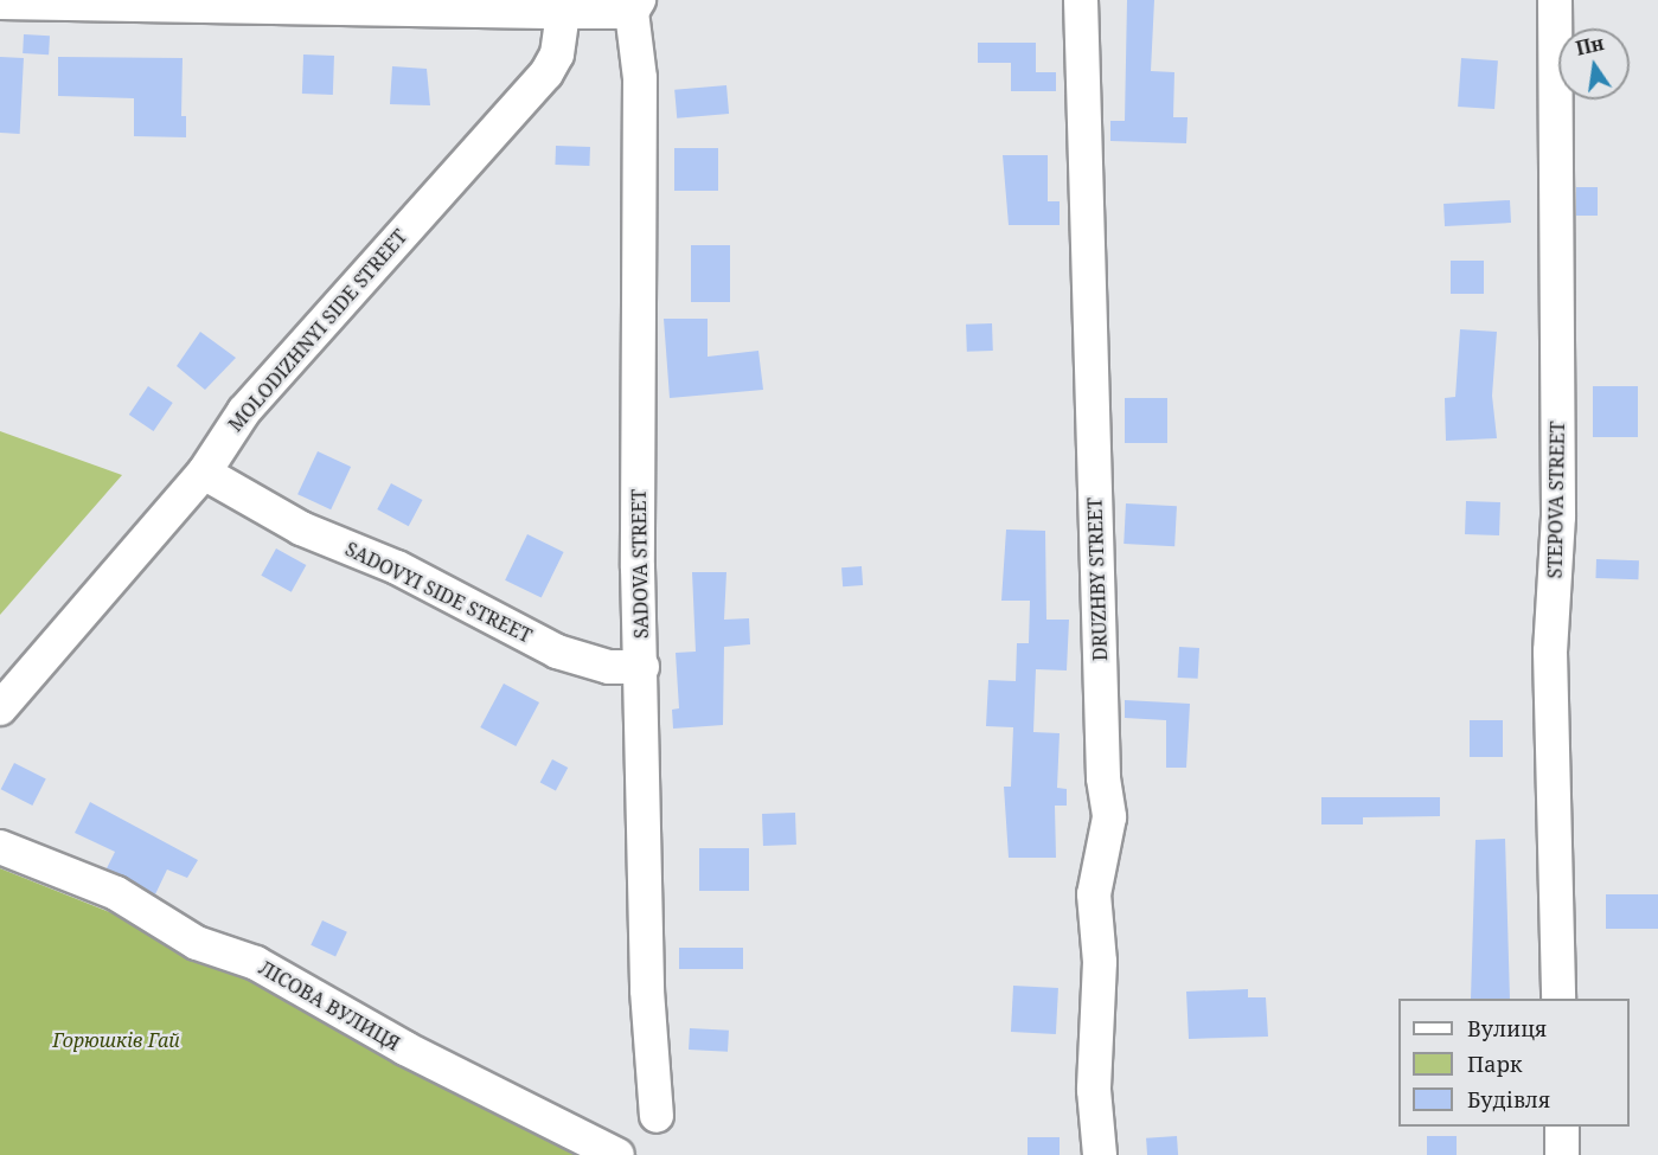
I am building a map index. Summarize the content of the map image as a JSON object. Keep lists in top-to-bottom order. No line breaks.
{"streets":{"street":["MOLODIZHNYI SIDE STREET","STEPOVA STREET","SADOVA STREET","DRUZHBY STREET","SADOVYI SIDE STREET","ЛІСОВА ВУЛИЦЯ"]},"crossings":[["MOLODIZHNYI SIDE STREET","SADOVYI SIDE STREET"],["SADOVA STREET","SADOVYI SIDE STREET"]],"parks":["Горюшків Гай"],"legend":["Вулиця","Парк","Будівля"],"north":"top"}
